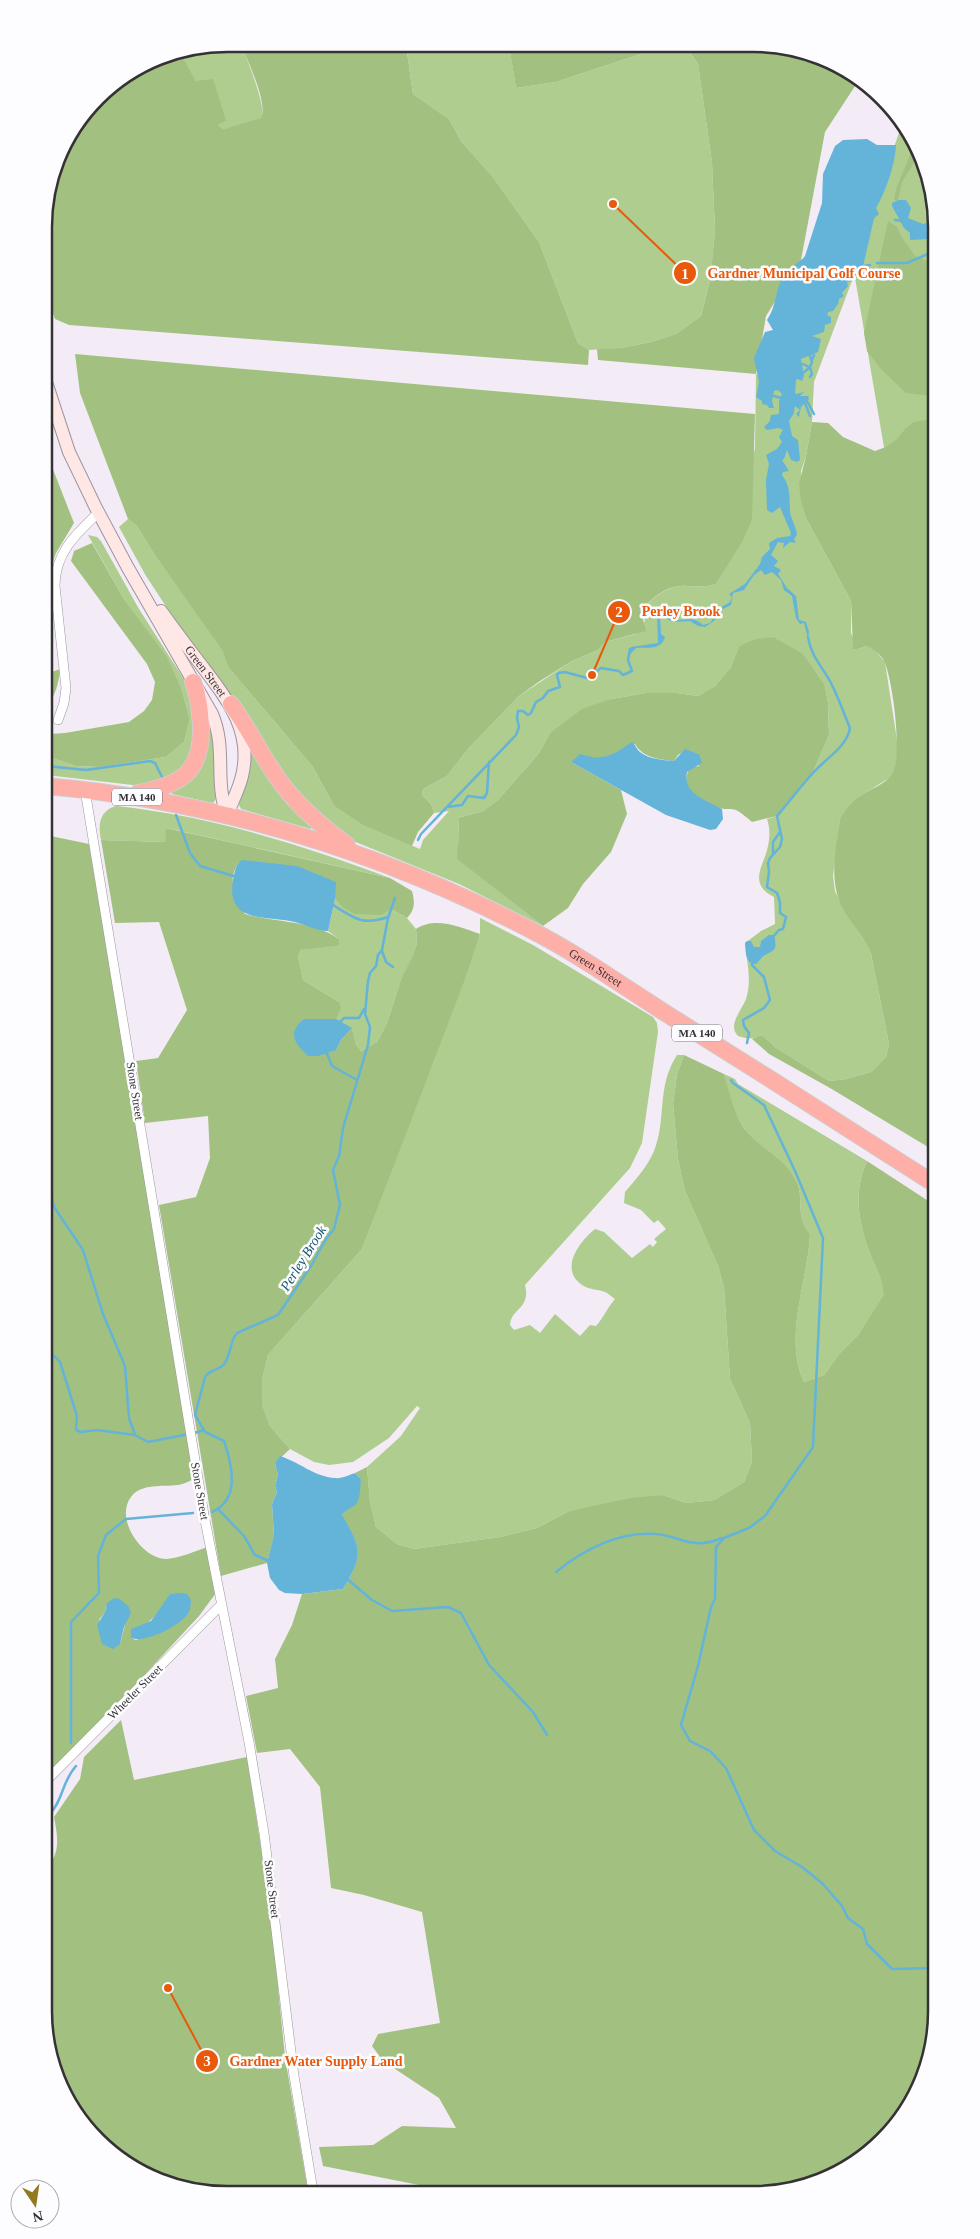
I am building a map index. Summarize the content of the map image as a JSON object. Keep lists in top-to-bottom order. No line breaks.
{"streets":{"highway":["Green Street","MA 140"],"street":["Stone Street","Wheeler Street"]},"crossings":[["Green Street","MA 140"],["MA 140","Stone Street"],["Stone Street","Wheeler Street"]],"water":["Perley Brook"],"places":["Gardner Municipal Golf Course","Perley Brook","Gardner Water Supply Land"],"north":"bottom"}
